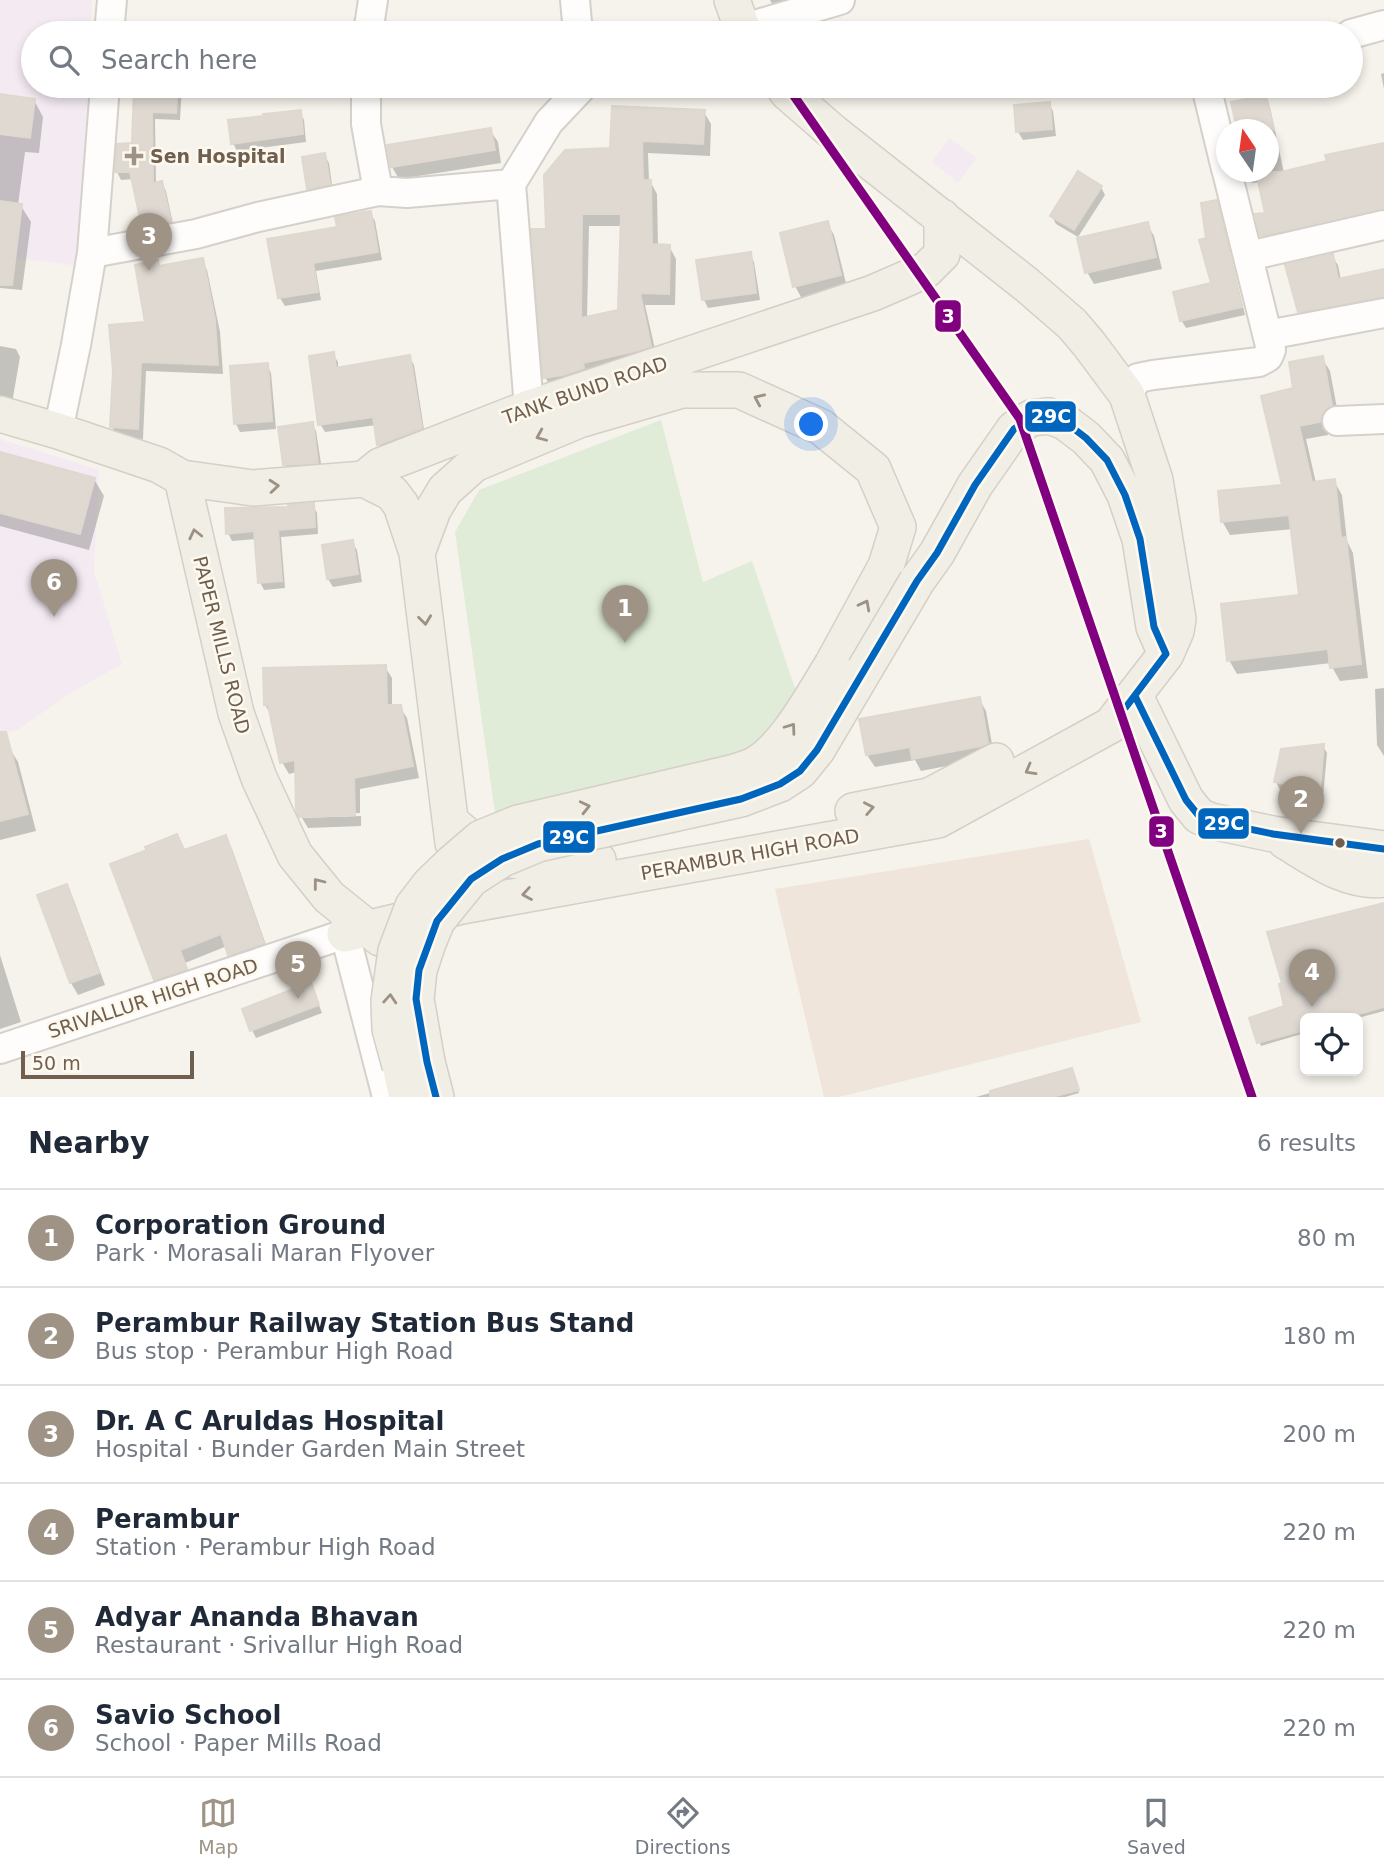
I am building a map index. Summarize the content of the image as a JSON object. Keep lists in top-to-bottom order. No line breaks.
{"streets":{"main road":["TANK BUND ROAD","PAPER MILLS ROAD","PERAMBUR HIGH ROAD"],"street":["SRIVALLUR HIGH ROAD"]},"crossings":[["TANK BUND ROAD","PAPER MILLS ROAD"],["PAPER MILLS ROAD","PERAMBUR HIGH ROAD"],["PAPER MILLS ROAD","SRIVALLUR HIGH ROAD"],["PERAMBUR HIGH ROAD","SRIVALLUR HIGH ROAD"]],"places":{"health":["Sen Hospital"]},"lines":["transit line 3","transit line 29C"],"scale_bar":"50 m","north":"top","page":{"search":"Search here","pins":["3","6","1","2","5","4"],"scale":"50 m","heading":["Nearby","6 results"],"list":[{"mark":"1","name":"Corporation Ground","note":"Park · Morasali Maran Flyover","value":"80 m"},{"mark":"2","name":"Perambur Railway Station Bus Stand","note":"Bus stop · Perambur High Road","value":"180 m"},{"mark":"3","name":"Dr. A C Aruldas Hospital","note":"Hospital · Bunder Garden Main Street","value":"200 m"},{"mark":"4","name":"Perambur","note":"Station · Perambur High Road","value":"220 m"},{"mark":"5","name":"Adyar Ananda Bhavan","note":"Restaurant · Srivallur High Road","value":"220 m"},{"mark":"6","name":"Savio School","note":"School · Paper Mills Road","value":"220 m"}],"nav":["Map","Directions","Saved"]}}
